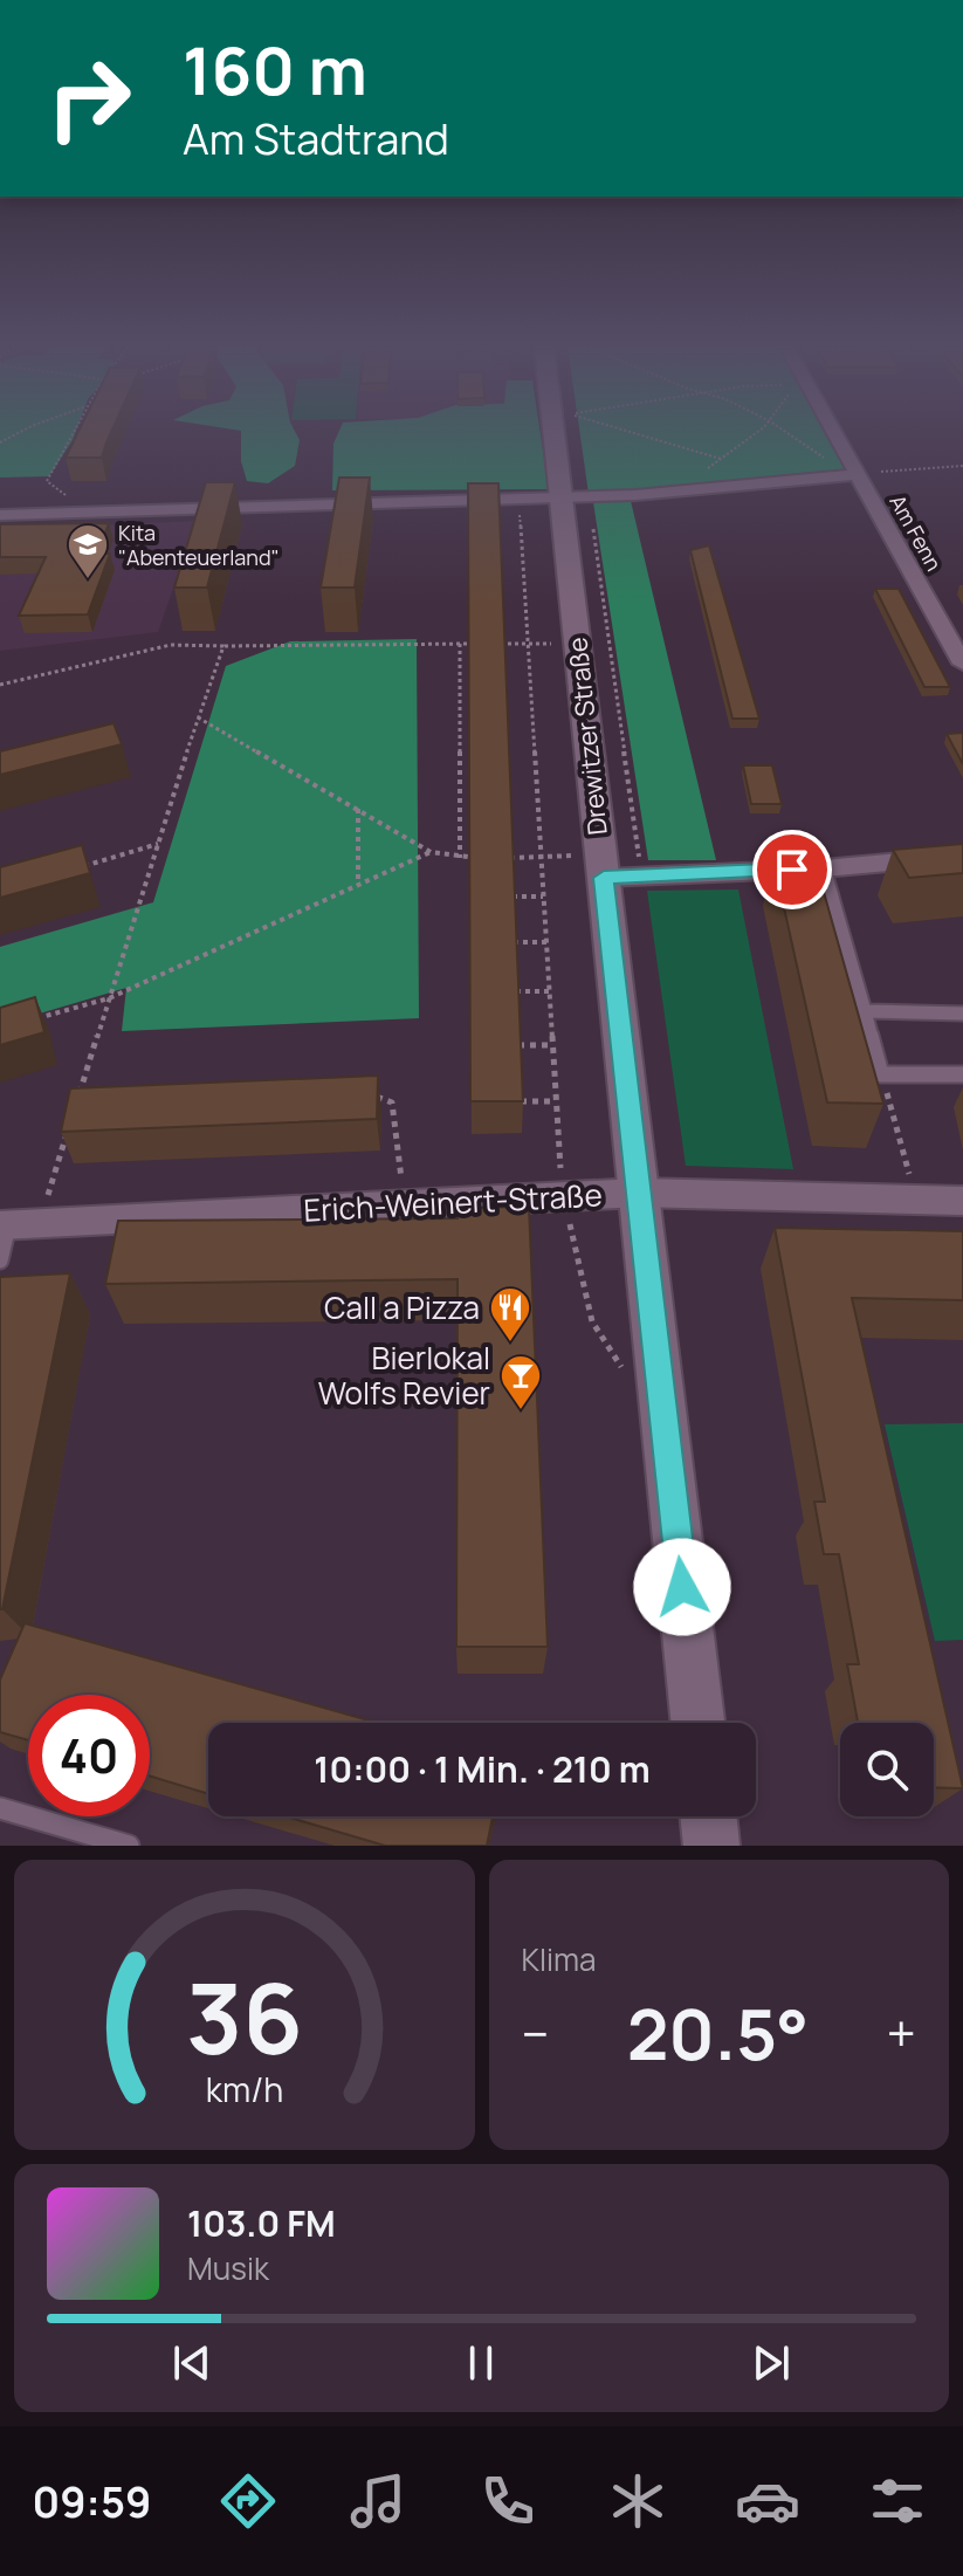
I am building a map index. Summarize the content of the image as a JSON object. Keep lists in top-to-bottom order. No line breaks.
{"streets":{"street":["Am Fenn","Drewitzer Straße","Erich-Weinert-Straße"]},"crossings":[["Drewitzer Straße","Erich-Weinert-Straße"]],"places":{"school or university":["Kita \"Abenteuerland\""],"restaurant":["Call a Pizza"],"bar":["Bierlokal Wolfs Revier"]},"page":{"turn":["160 m","Am Stadtrand"],"limit":"40","trip":"10:00 · 1 Min. · 210 m","tile":"Klima","heat":["−","20.5°","+"],"song":["103.0 FM","Musik"],"tabs":"09:59","gauge":["36","km/h"]}}
